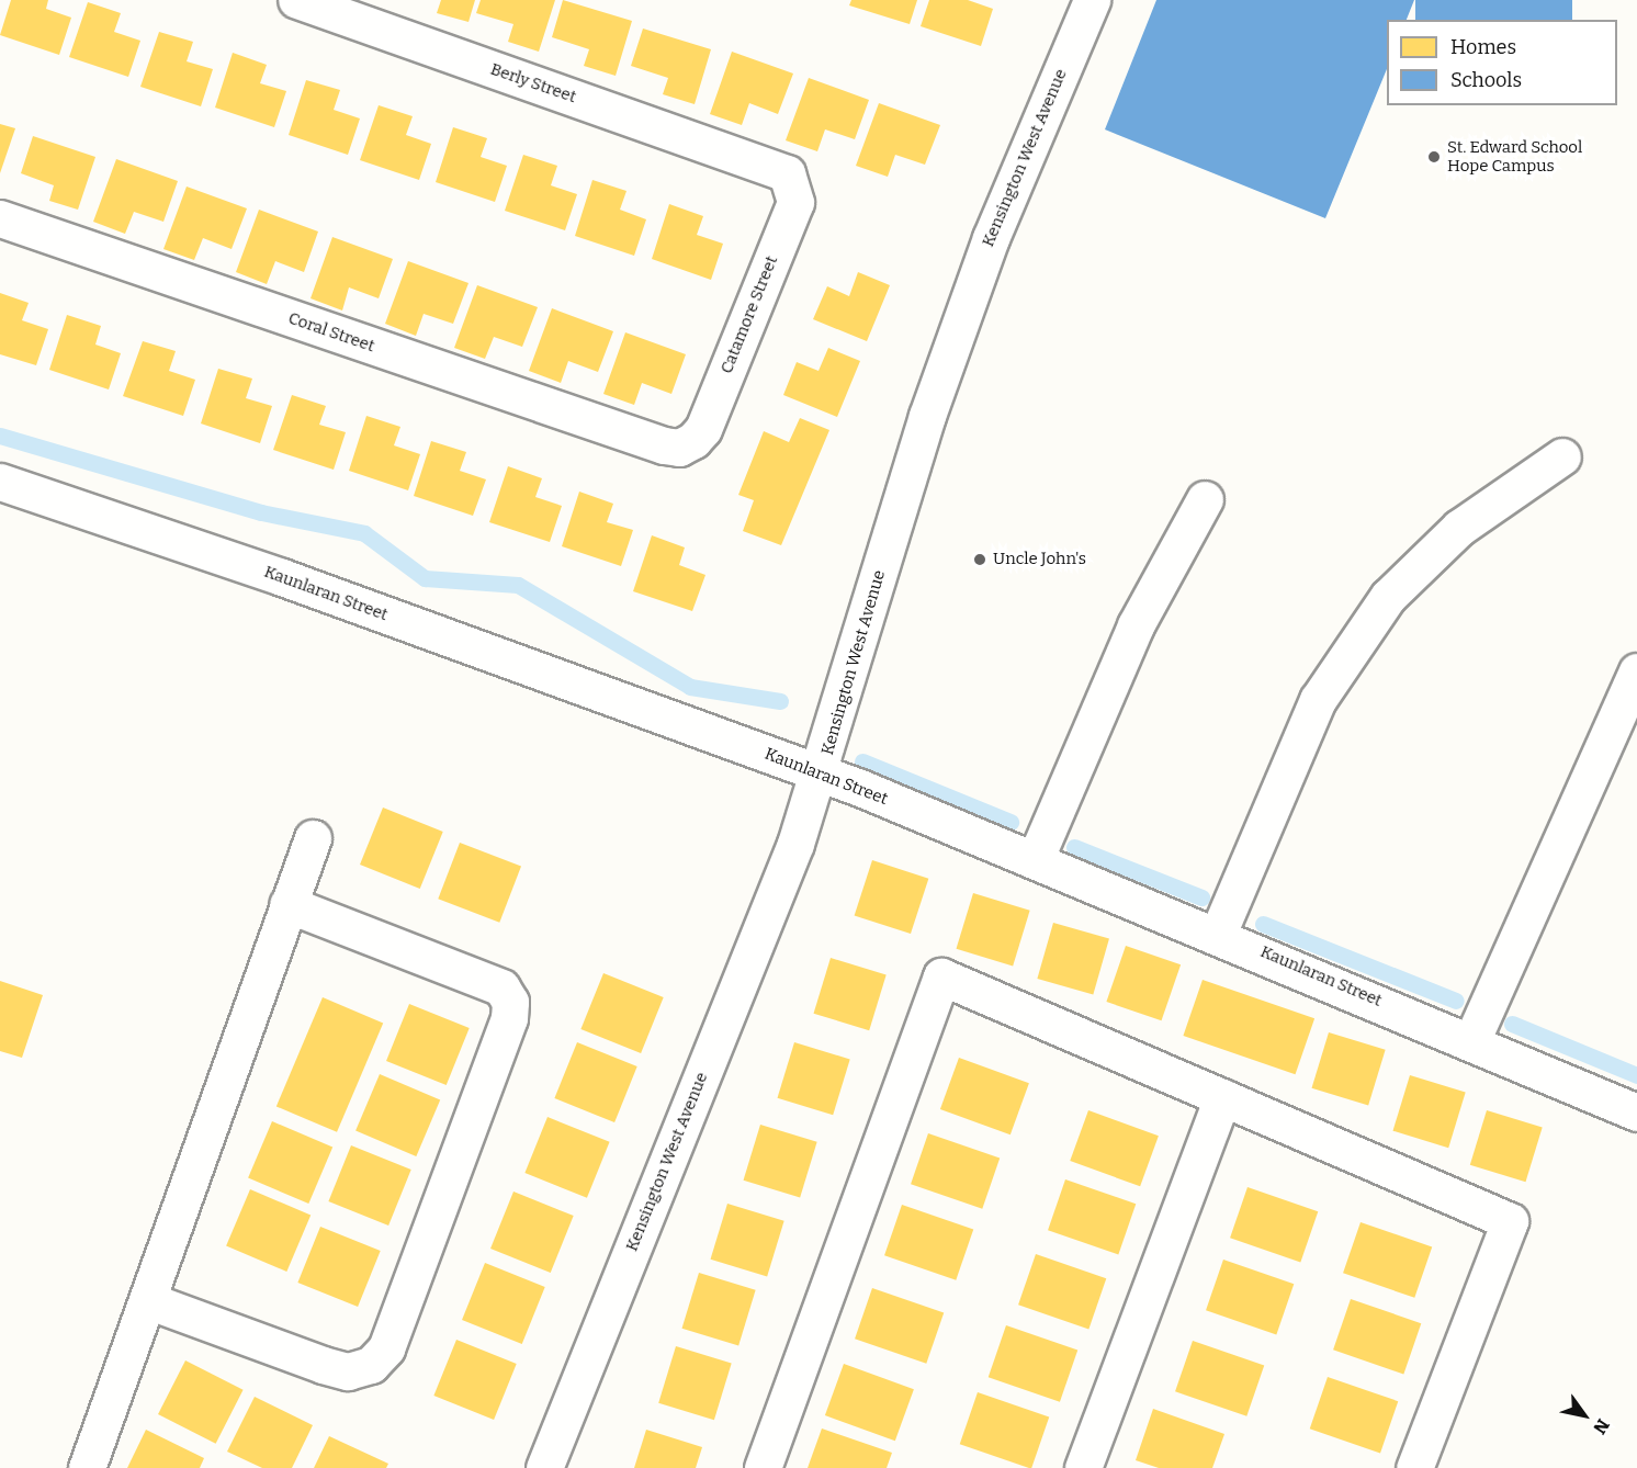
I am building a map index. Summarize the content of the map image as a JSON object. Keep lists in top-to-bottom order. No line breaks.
{"streets":{"street":["Berly Street","Kensington West Avenue","Catamore Street","Coral Street","Kaunlaran Street"]},"crossings":[["Berly Street","Catamore Street"],["Kensington West Avenue","Kaunlaran Street"],["Catamore Street","Coral Street"]],"places":["St. Edward School Hope Campus","Uncle John's"],"legend":["Homes","Schools"],"north":"bottom right"}
